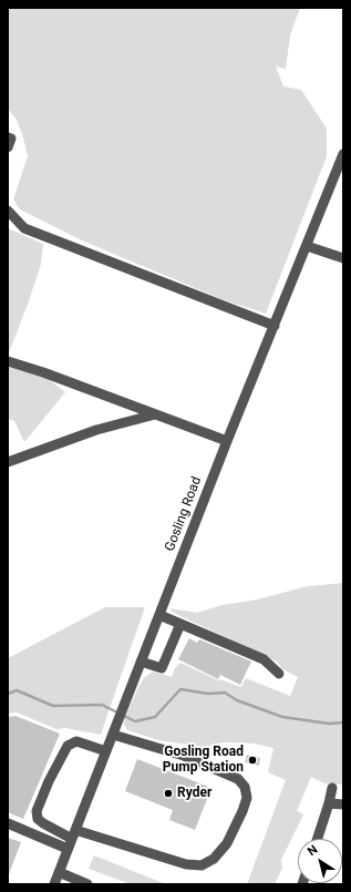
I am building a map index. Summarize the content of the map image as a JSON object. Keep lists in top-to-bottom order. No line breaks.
{"streets":{"street":["Gosling Road"]},"places":["Gosling Road Pump Station","Ryder"],"north":"top left"}
